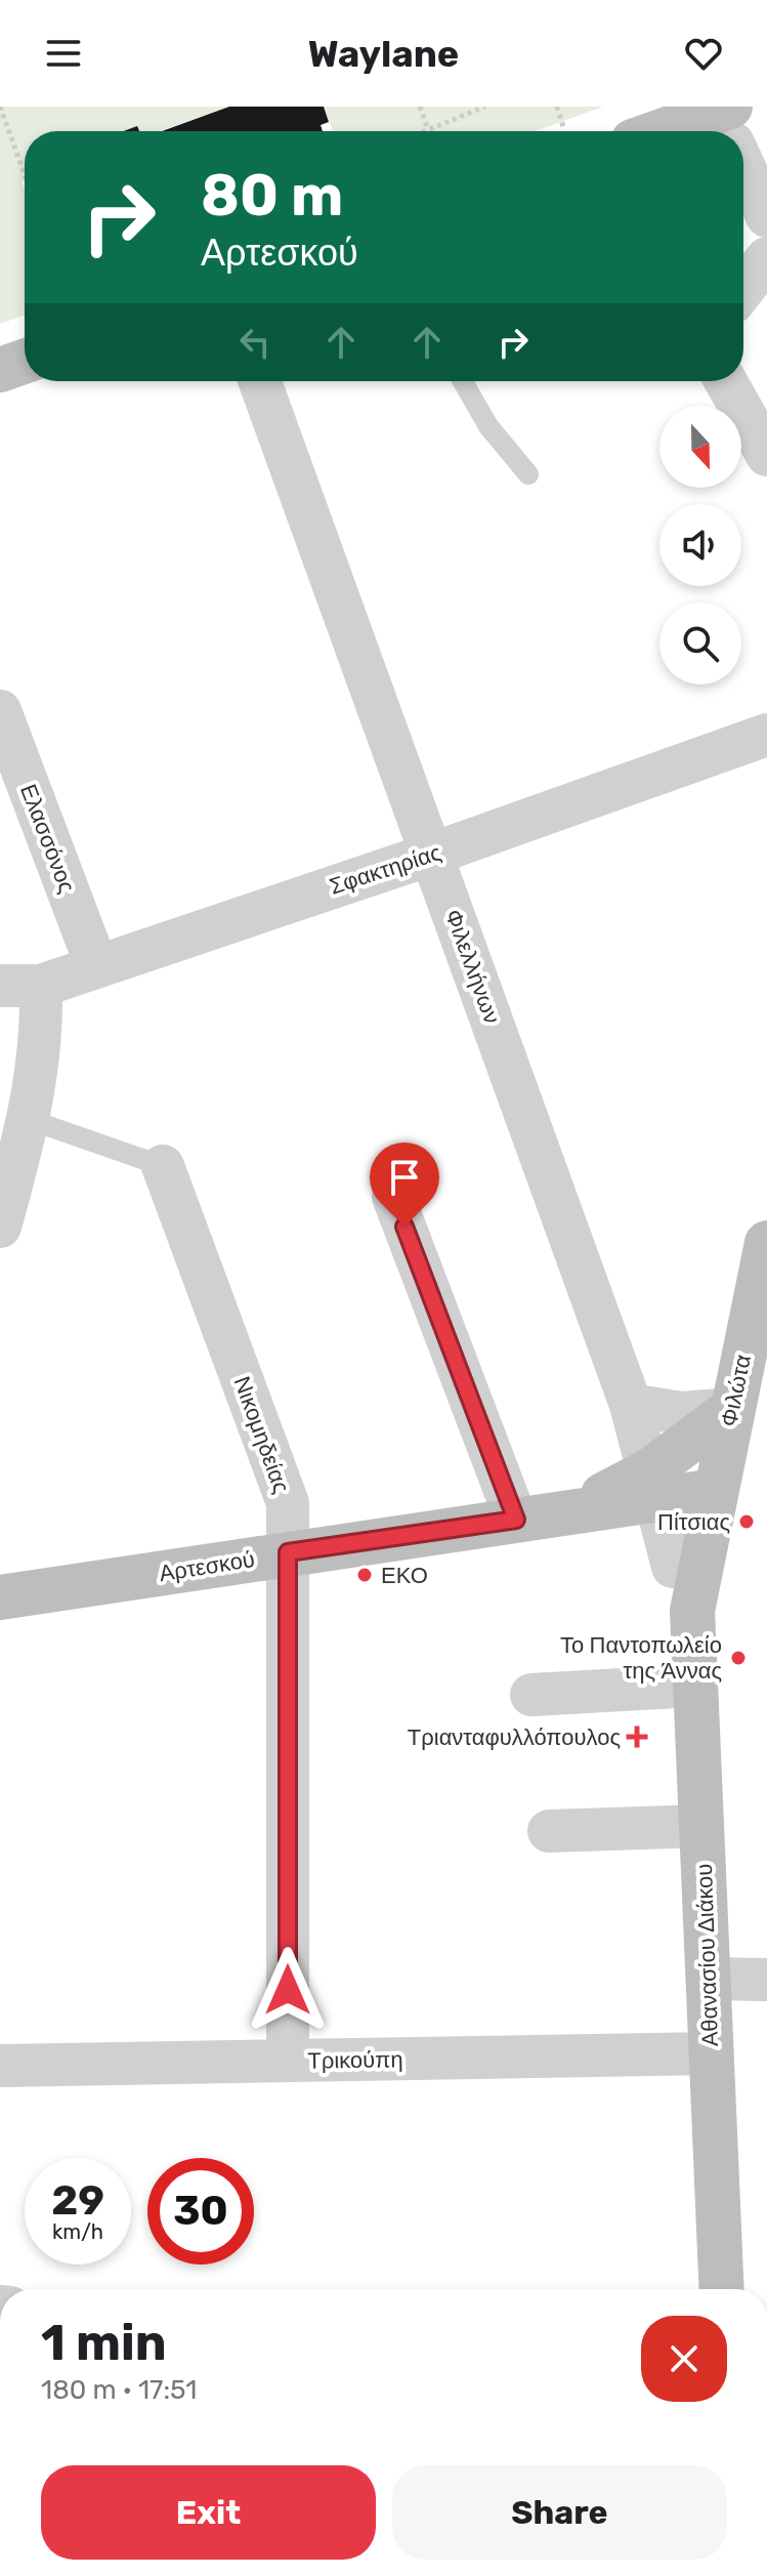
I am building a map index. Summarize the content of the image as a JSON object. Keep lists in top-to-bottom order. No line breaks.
{"streets":{"street":["Ελασσόνος","Σφακτηρίας","Φιλελλήνων","Φιλώτα","Νικομηδείας","Αρτεσκού","Αθανασίου Διάκου","Τρικούπη"]},"crossings":[["Ελασσόνος","Σφακτηρίας"],["Σφακτηρίας","Φιλελλήνων"],["Φιλελλήνων","Αρτεσκού"],["Φιλελλήνων","Αθανασίου Διάκου"],["Φιλώτα","Αρτεσκού"],["Φιλώτα","Αθανασίου Διάκου"],["Νικομηδείας","Αρτεσκού"],["Νικομηδείας","Τρικούπη"],["Αρτεσκού","Αθανασίου Διάκου"],["Αθανασίου Διάκου","Τρικούπη"]],"places":{"other":["Πίτσιας","ΕΚΟ","Το Παντοπωλείο της Άννας"],"health":["Τριανταφυλλόπουλος"]},"north":"bottom","page":{"header":"Waylane","turn":["80 m","Αρτεσκού"],"speed":"29 km/h","limit":"30","heading":["1 min","180 m · 17:51"],"buttons":["Exit","Share"]}}
